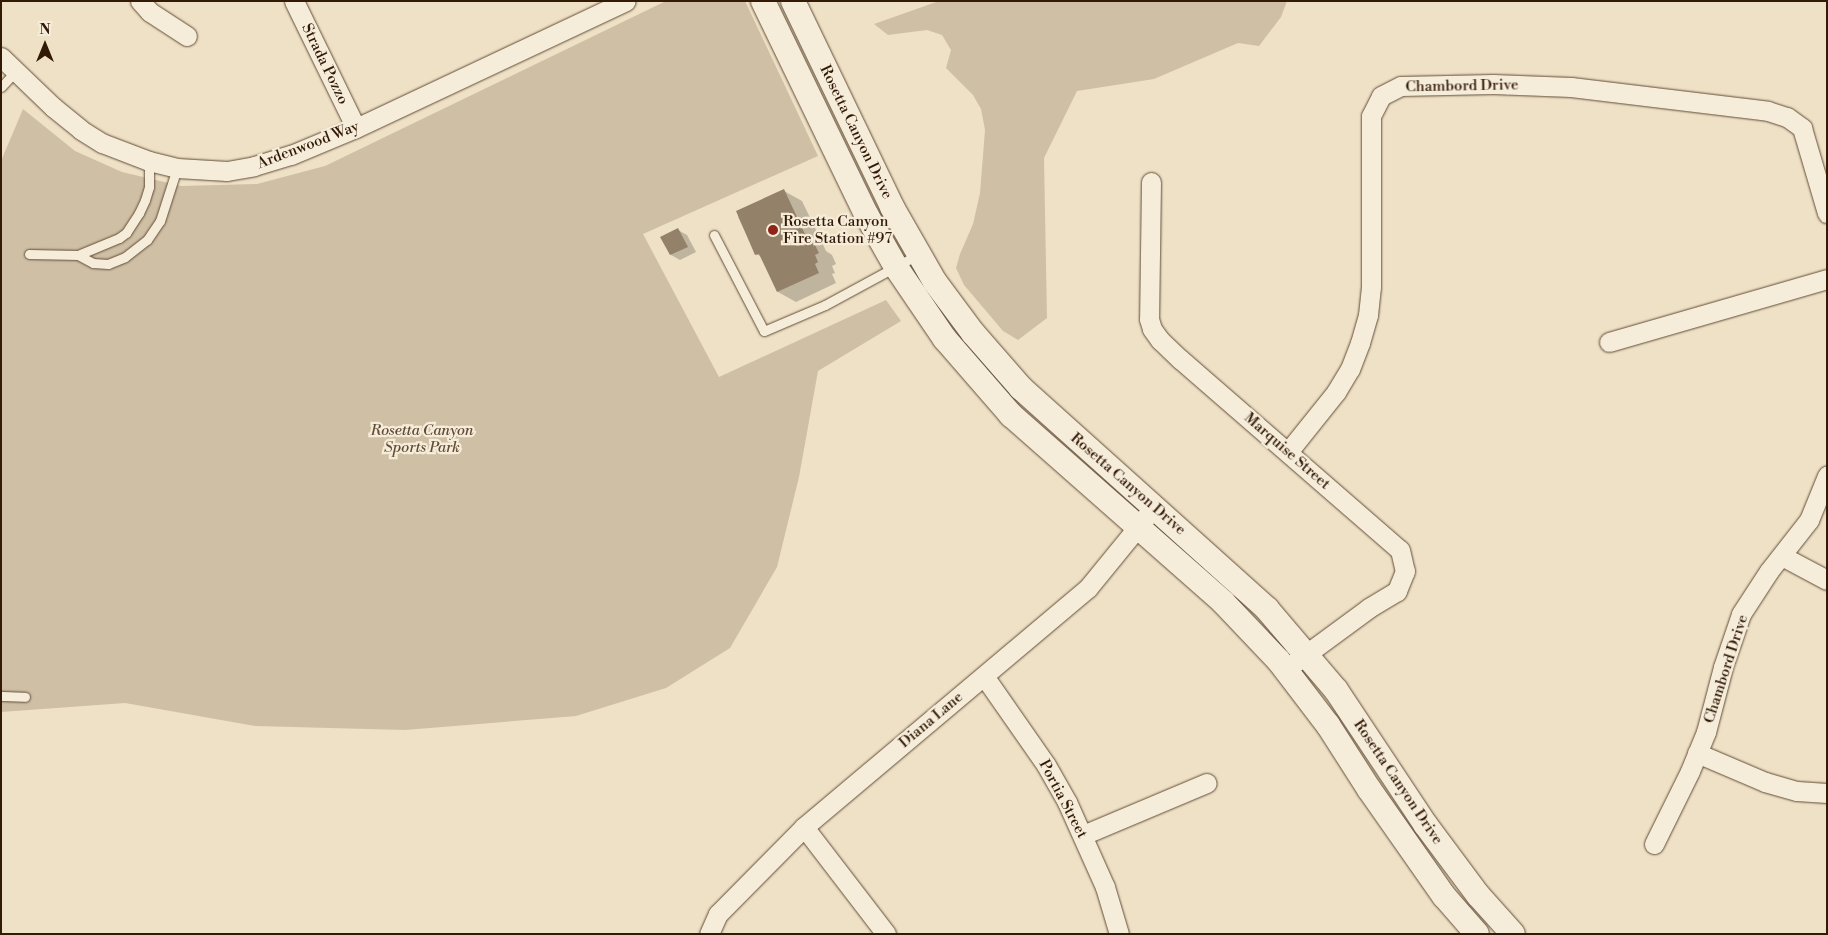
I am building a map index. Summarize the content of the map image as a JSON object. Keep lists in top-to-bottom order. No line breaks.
{"streets":{"street":["Strada Pozzo","Chambord Drive","Rosetta Canyon Drive","Ardenwood Way","Marquise Street","Diana Lane","Portia Street"]},"crossings":[["Strada Pozzo","Ardenwood Way"],["Chambord Drive","Marquise Street"],["Rosetta Canyon Drive","Marquise Street"],["Rosetta Canyon Drive","Diana Lane"],["Diana Lane","Portia Street"]],"parks":["Rosetta Canyon Sports Park"],"places":["Rosetta Canyon Fire Station #97"],"north":"top"}
